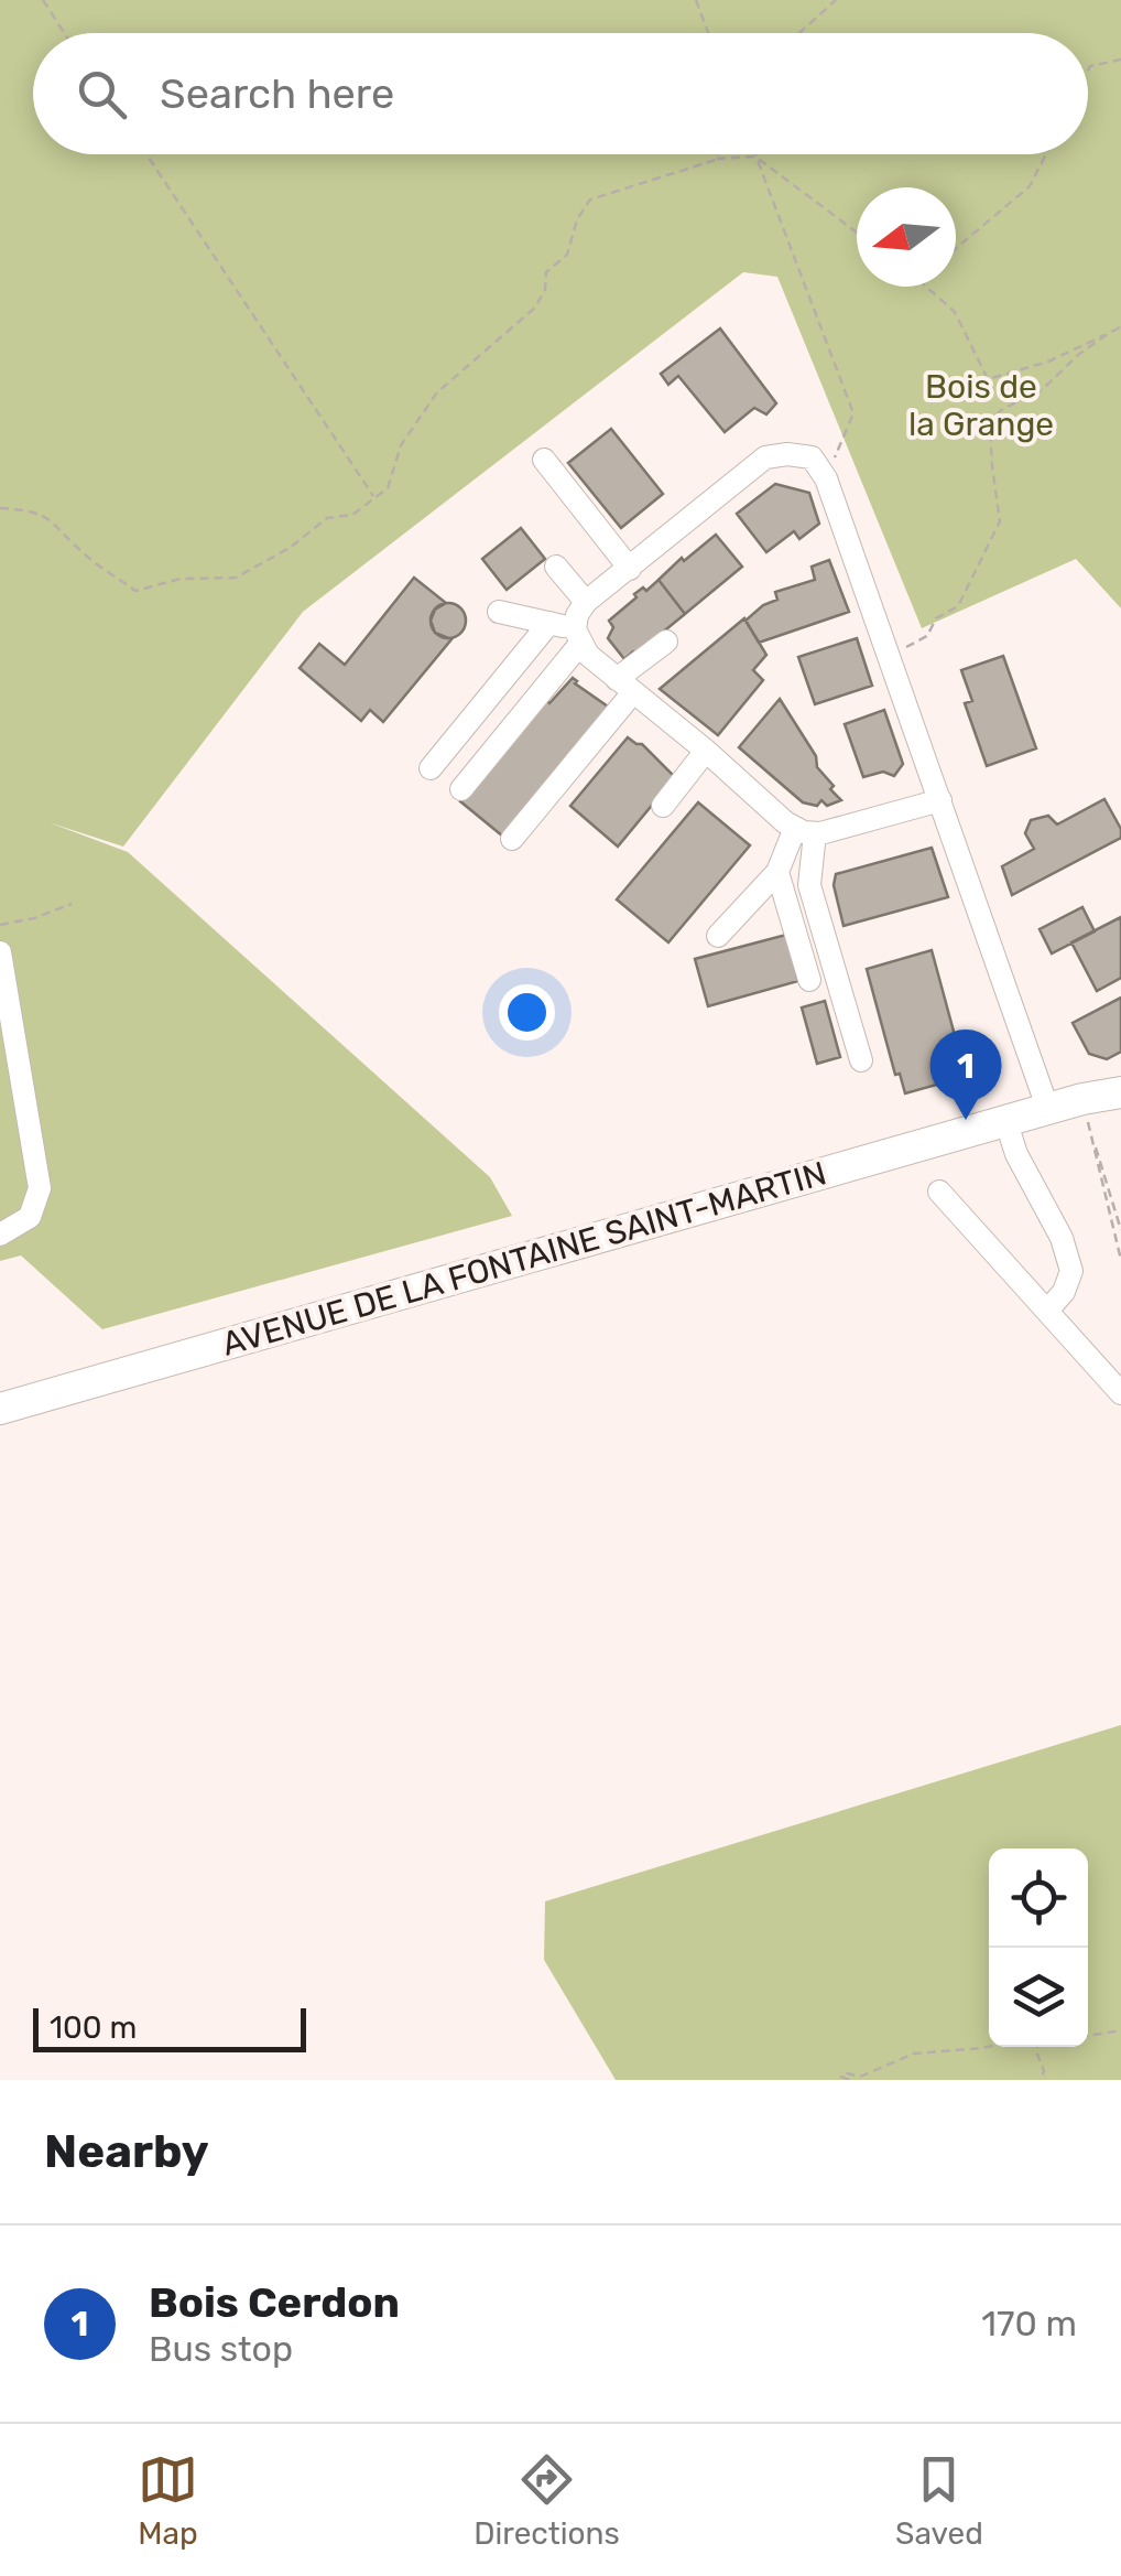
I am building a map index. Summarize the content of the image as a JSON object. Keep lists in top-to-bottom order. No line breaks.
{"streets":{"main road":["AVENUE DE LA FONTAINE SAINT-MARTIN"]},"parks":["Bois de la Grange"],"scale_bar":"100 m","north":"left","page":{"search":"Search here","pins":"1","scale":"100 m","heading":"Nearby","list":[{"mark":"1","name":"Bois Cerdon","note":"Bus stop","value":"170 m"}],"nav":["Map","Directions","Saved"]}}
